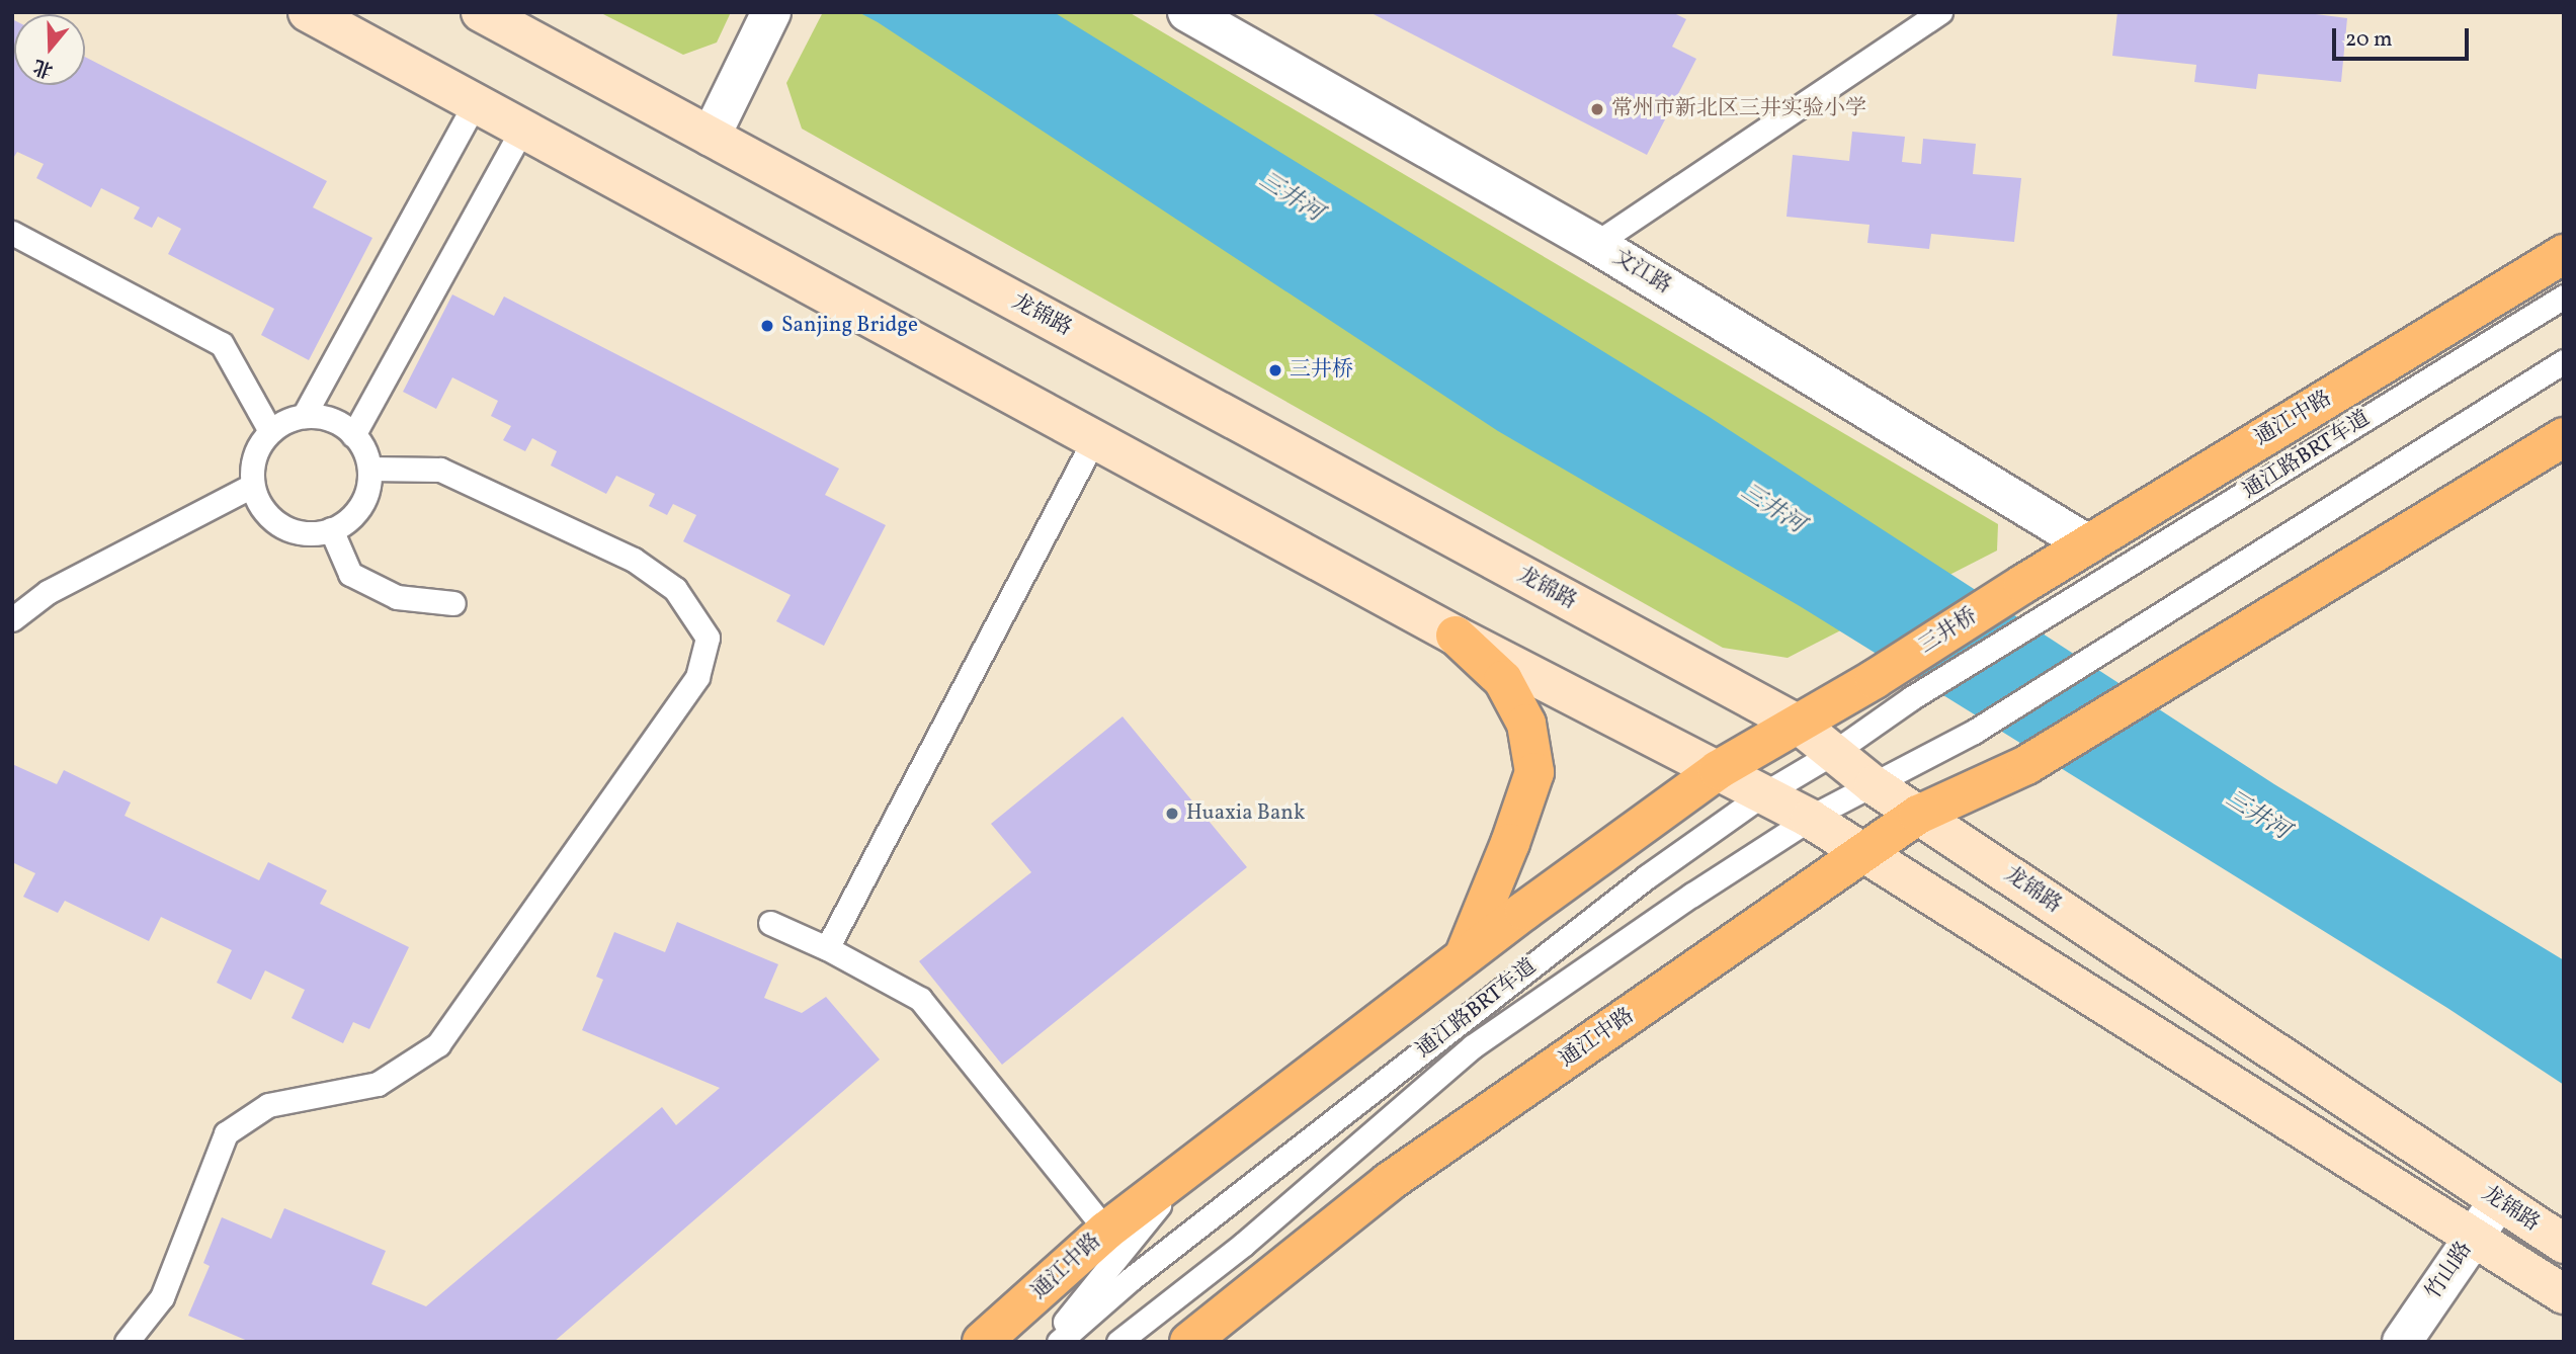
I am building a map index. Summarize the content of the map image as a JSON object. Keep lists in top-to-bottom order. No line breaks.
{"streets":{"main road":["龙锦路","通江中路","三井桥"],"street":["文江路","竹山路"],"lane":["通江路BRT车道"]},"crossings":[["文江路","通江中路"],["龙锦路","通江中路"],["龙锦路","通江路BRT车道"],["龙锦路","三井桥"],["龙锦路","竹山路"],["通江中路","三井桥"],["通江路BRT车道","三井桥"]],"water":["三井河"],"places":["常州市新北区三井实验小学","Sanjing Bridge","三井桥","Huaxia Bank"],"scale_bar":"20 m","north":"bottom"}
